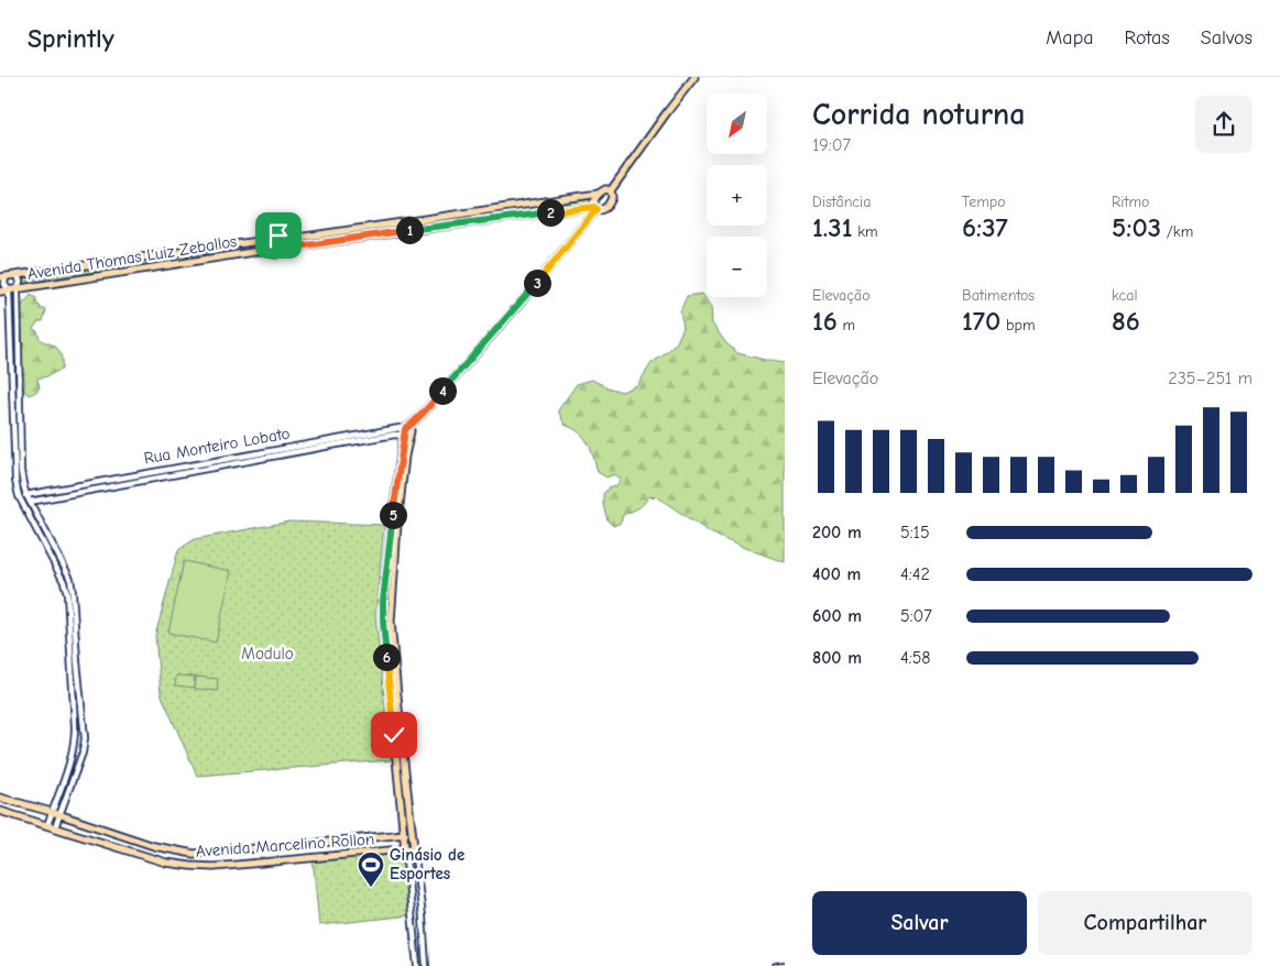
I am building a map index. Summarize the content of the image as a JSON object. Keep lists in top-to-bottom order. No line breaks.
{"streets":{"main road":["Avenida Thomas Luiz Zeballos","Avenida Marcelino Rollon"],"street":["Rua Monteiro Lobato"]},"parks":["Modulo"],"places":{"sports":["Ginásio de Esportes"]},"north":"bottom left","page":{"header":"Sprintly","nav":["Mapa","Rotas","Salvos"],"heading":["Corrida noturna","19:07"],"map_buttons":["+","−"],"stats":[["Distância","1.31 km"],["Tempo","6:37"],["Ritmo","5:03 /km"],["Elevação","16 m"],["Batimentos","170 bpm"],["kcal","86"]],"pins":["2","1","3","4","5","6"],"chart":["Elevação","235–251 m"],"list":[{"name":"200 m","note":"5:15"},{"name":"400 m","note":"4:42"},{"name":"600 m","note":"5:07"},{"name":"800 m","note":"4:58"}],"buttons":["Salvar","Compartilhar"]}}
